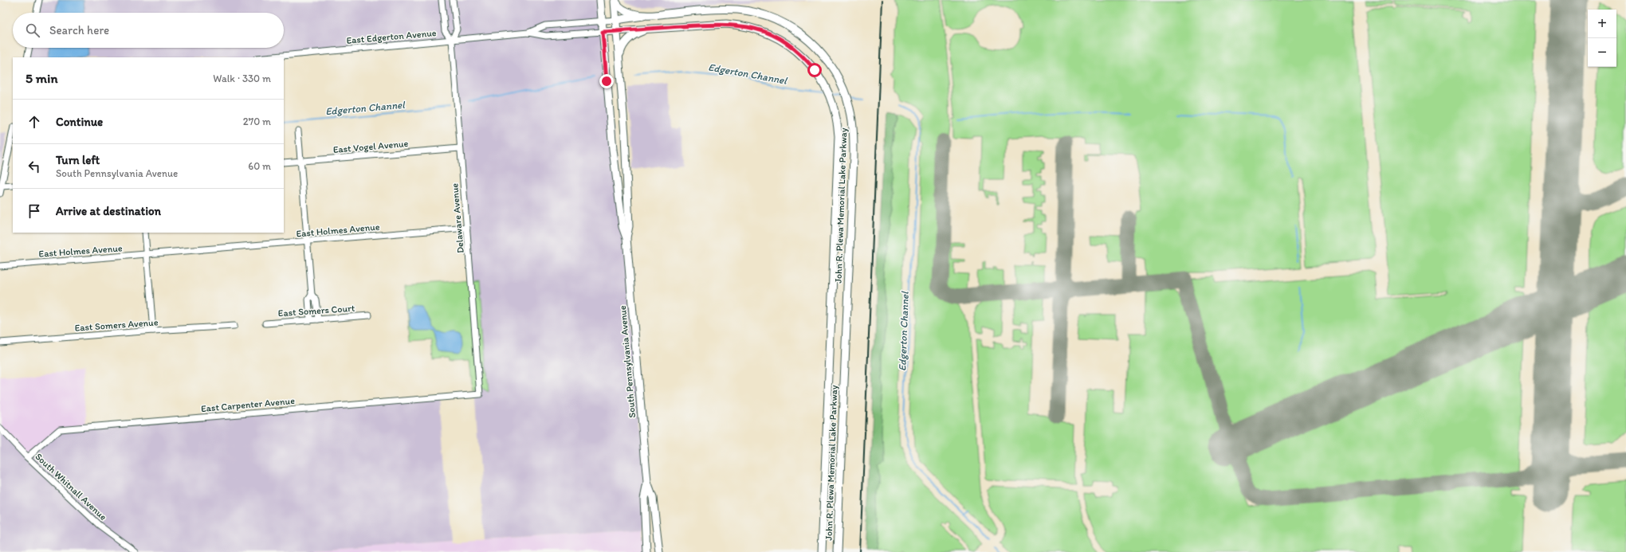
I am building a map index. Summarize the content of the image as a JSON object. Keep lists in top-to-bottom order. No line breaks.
{"streets":{"main road":["John R. Plewa Memorial Lake Parkway","South Pennsylvania Avenue"],"street":["East Edgerton Avenue","East Vogel Avenue","Delaware Avenue","East Holmes Avenue","East Somers Court","East Somers Avenue","East Carpenter Avenue","South Whitnall Avenue"]},"crossings":[["East Edgerton Avenue","John R. Plewa Memorial Lake Parkway"],["East Edgerton Avenue","Delaware Avenue"],["East Edgerton Avenue","South Pennsylvania Avenue"],["East Vogel Avenue","Delaware Avenue"],["John R. Plewa Memorial Lake Parkway","South Pennsylvania Avenue"],["Delaware Avenue","East Holmes Avenue"],["Delaware Avenue","East Carpenter Avenue"],["East Carpenter Avenue","South Whitnall Avenue"]],"water":["Edgerton Channel"],"page":{"map_buttons":["+","−"],"search":"Search here","heading":["5 min","Walk · 330 m"],"list":[["Continue","270 m"],["Turn left","South Pennsylvania Avenue","60 m"],"Arrive at destination"]}}
